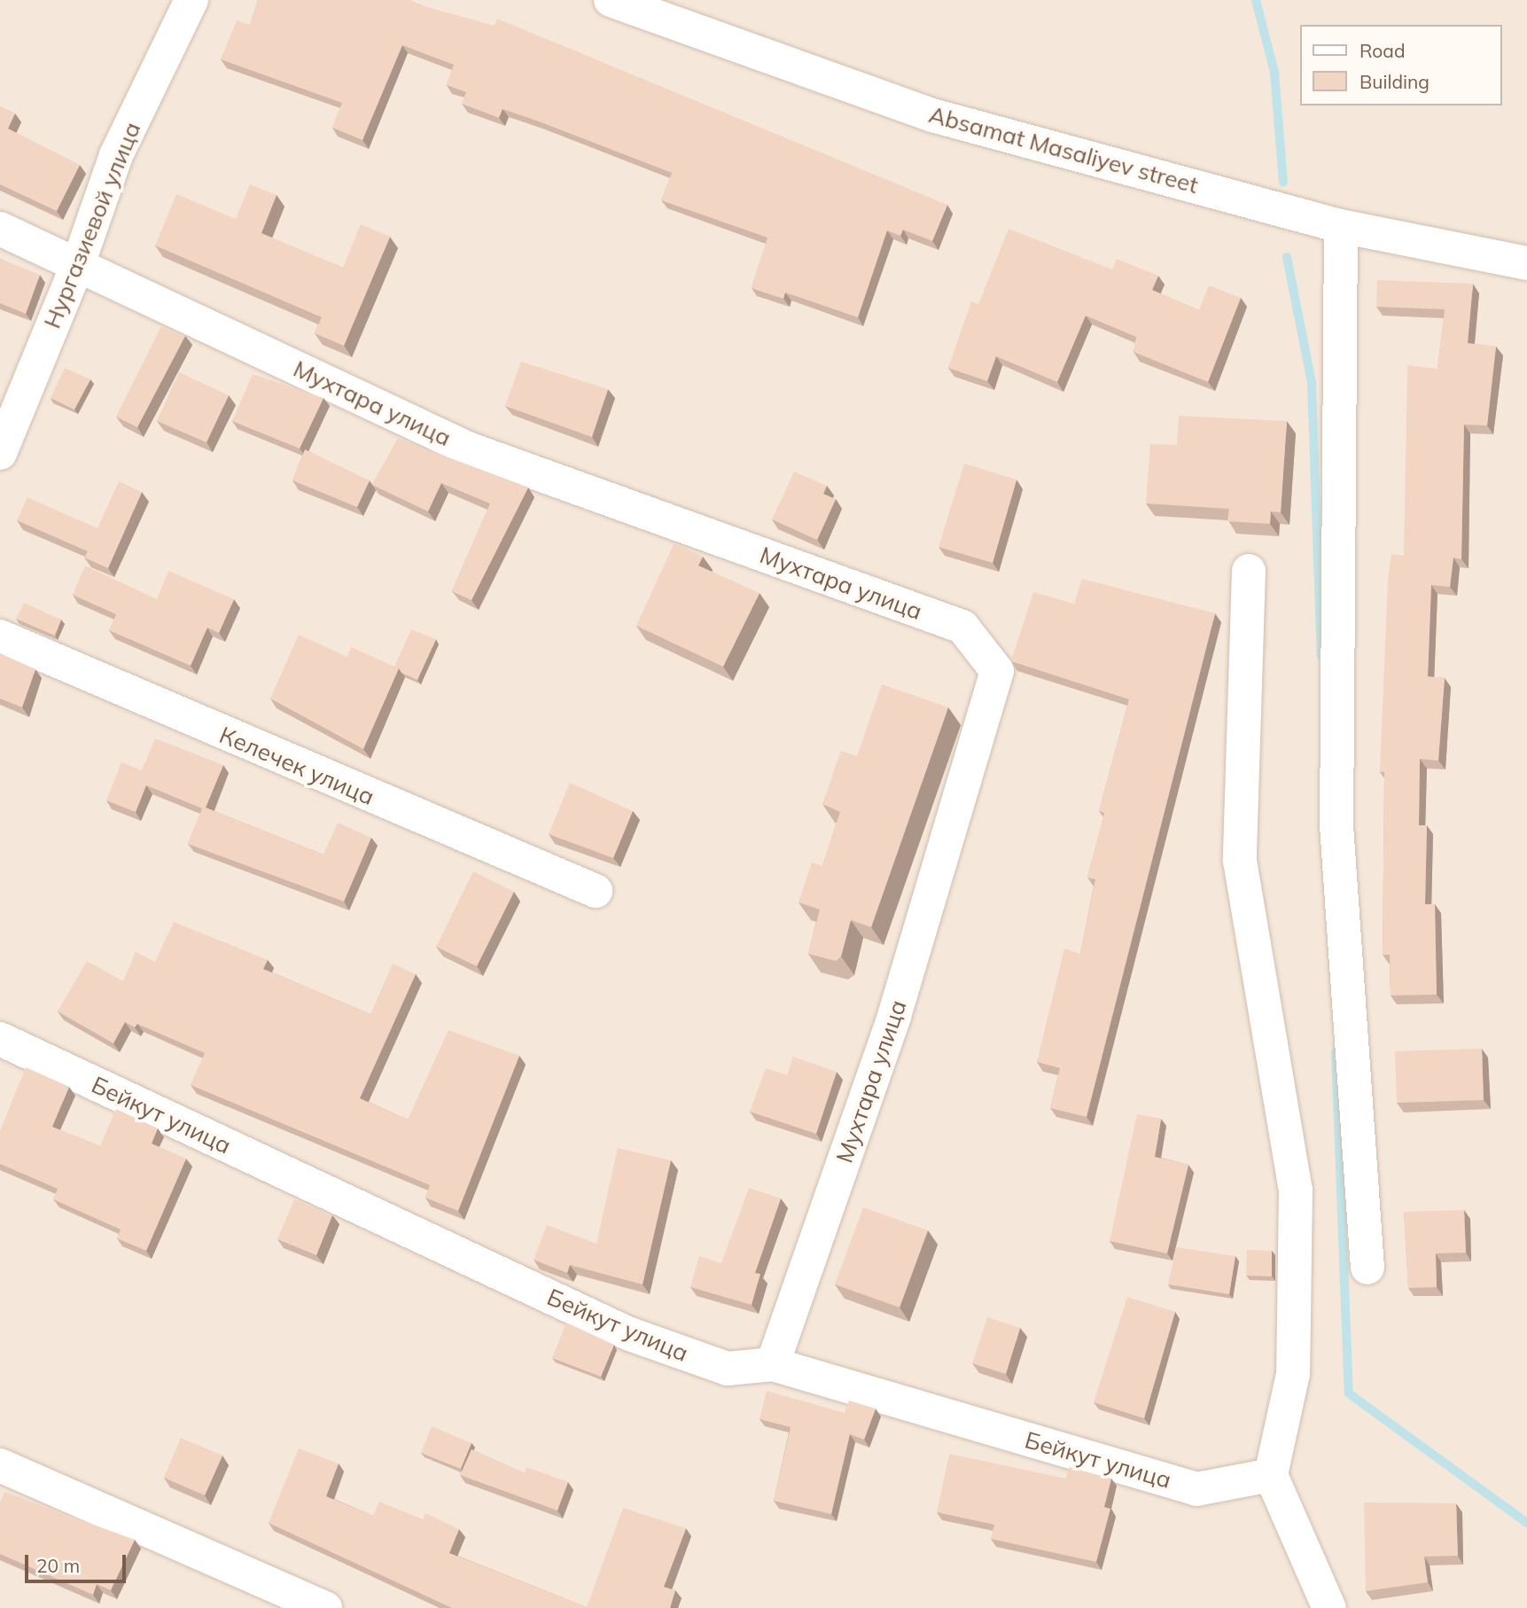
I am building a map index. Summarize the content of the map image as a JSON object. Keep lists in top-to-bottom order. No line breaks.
{"streets":{"street":["Absamat Masaliyev street","Нургазиевой улица","Мухтара улица","Келечек улица","Бейкут улица"]},"crossings":[["Нургазиевой улица","Мухтара улица"],["Мухтара улица","Бейкут улица"]],"legend":["Road","Building"],"scale_bar":"20 m"}
